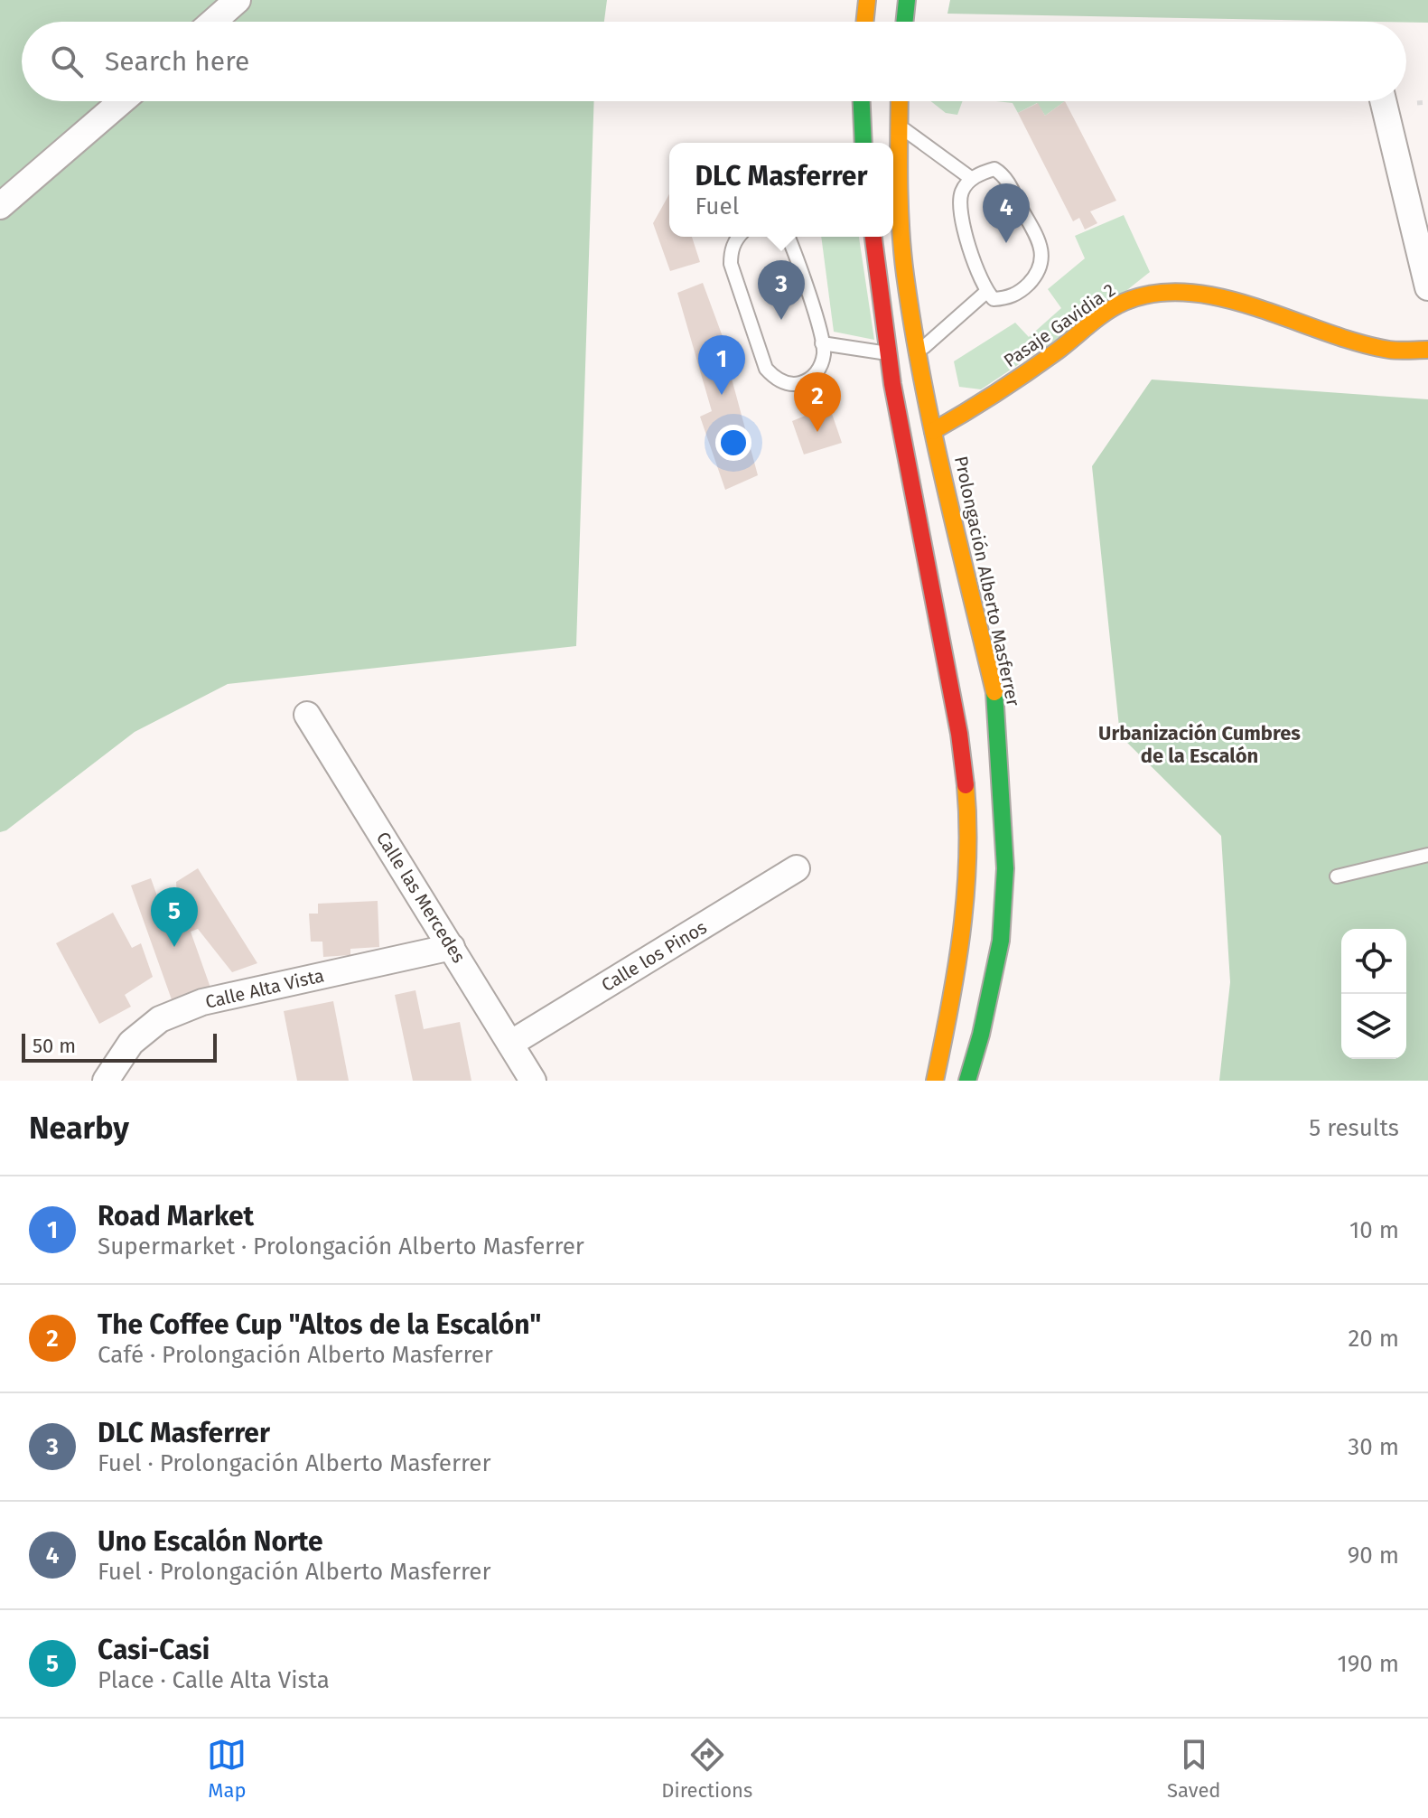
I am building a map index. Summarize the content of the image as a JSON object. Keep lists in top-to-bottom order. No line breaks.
{"streets":{"main road":["Pasaje Gavidia 2","Prolongación Alberto Masferrer"],"street":["Calle las Mercedes","Calle los Pinos","Calle Alta Vista"]},"crossings":[["Pasaje Gavidia 2","Prolongación Alberto Masferrer"],["Calle las Mercedes","Calle los Pinos"],["Calle las Mercedes","Calle Alta Vista"]],"districts":["Urbanización Cumbres de la Escalón"],"scale_bar":"50 m","page":{"search":"Search here","popup":["DLC Masferrer","Fuel"],"pins":["4","3","1","2","5"],"scale":"50 m","heading":["Nearby","5 results"],"list":[{"mark":"1","name":"Road Market","note":"Supermarket · Prolongación Alberto Masferrer","value":"10 m"},{"mark":"2","name":"The Coffee Cup \"Altos de la Escalón\"","note":"Café · Prolongación Alberto Masferrer","value":"20 m"},{"mark":"3","name":"DLC Masferrer","note":"Fuel · Prolongación Alberto Masferrer","value":"30 m"},{"mark":"4","name":"Uno Escalón Norte","note":"Fuel · Prolongación Alberto Masferrer","value":"90 m"},{"mark":"5","name":"Casi-Casi","note":"Place · Calle Alta Vista","value":"190 m"}],"nav":["Map","Directions","Saved"]}}
